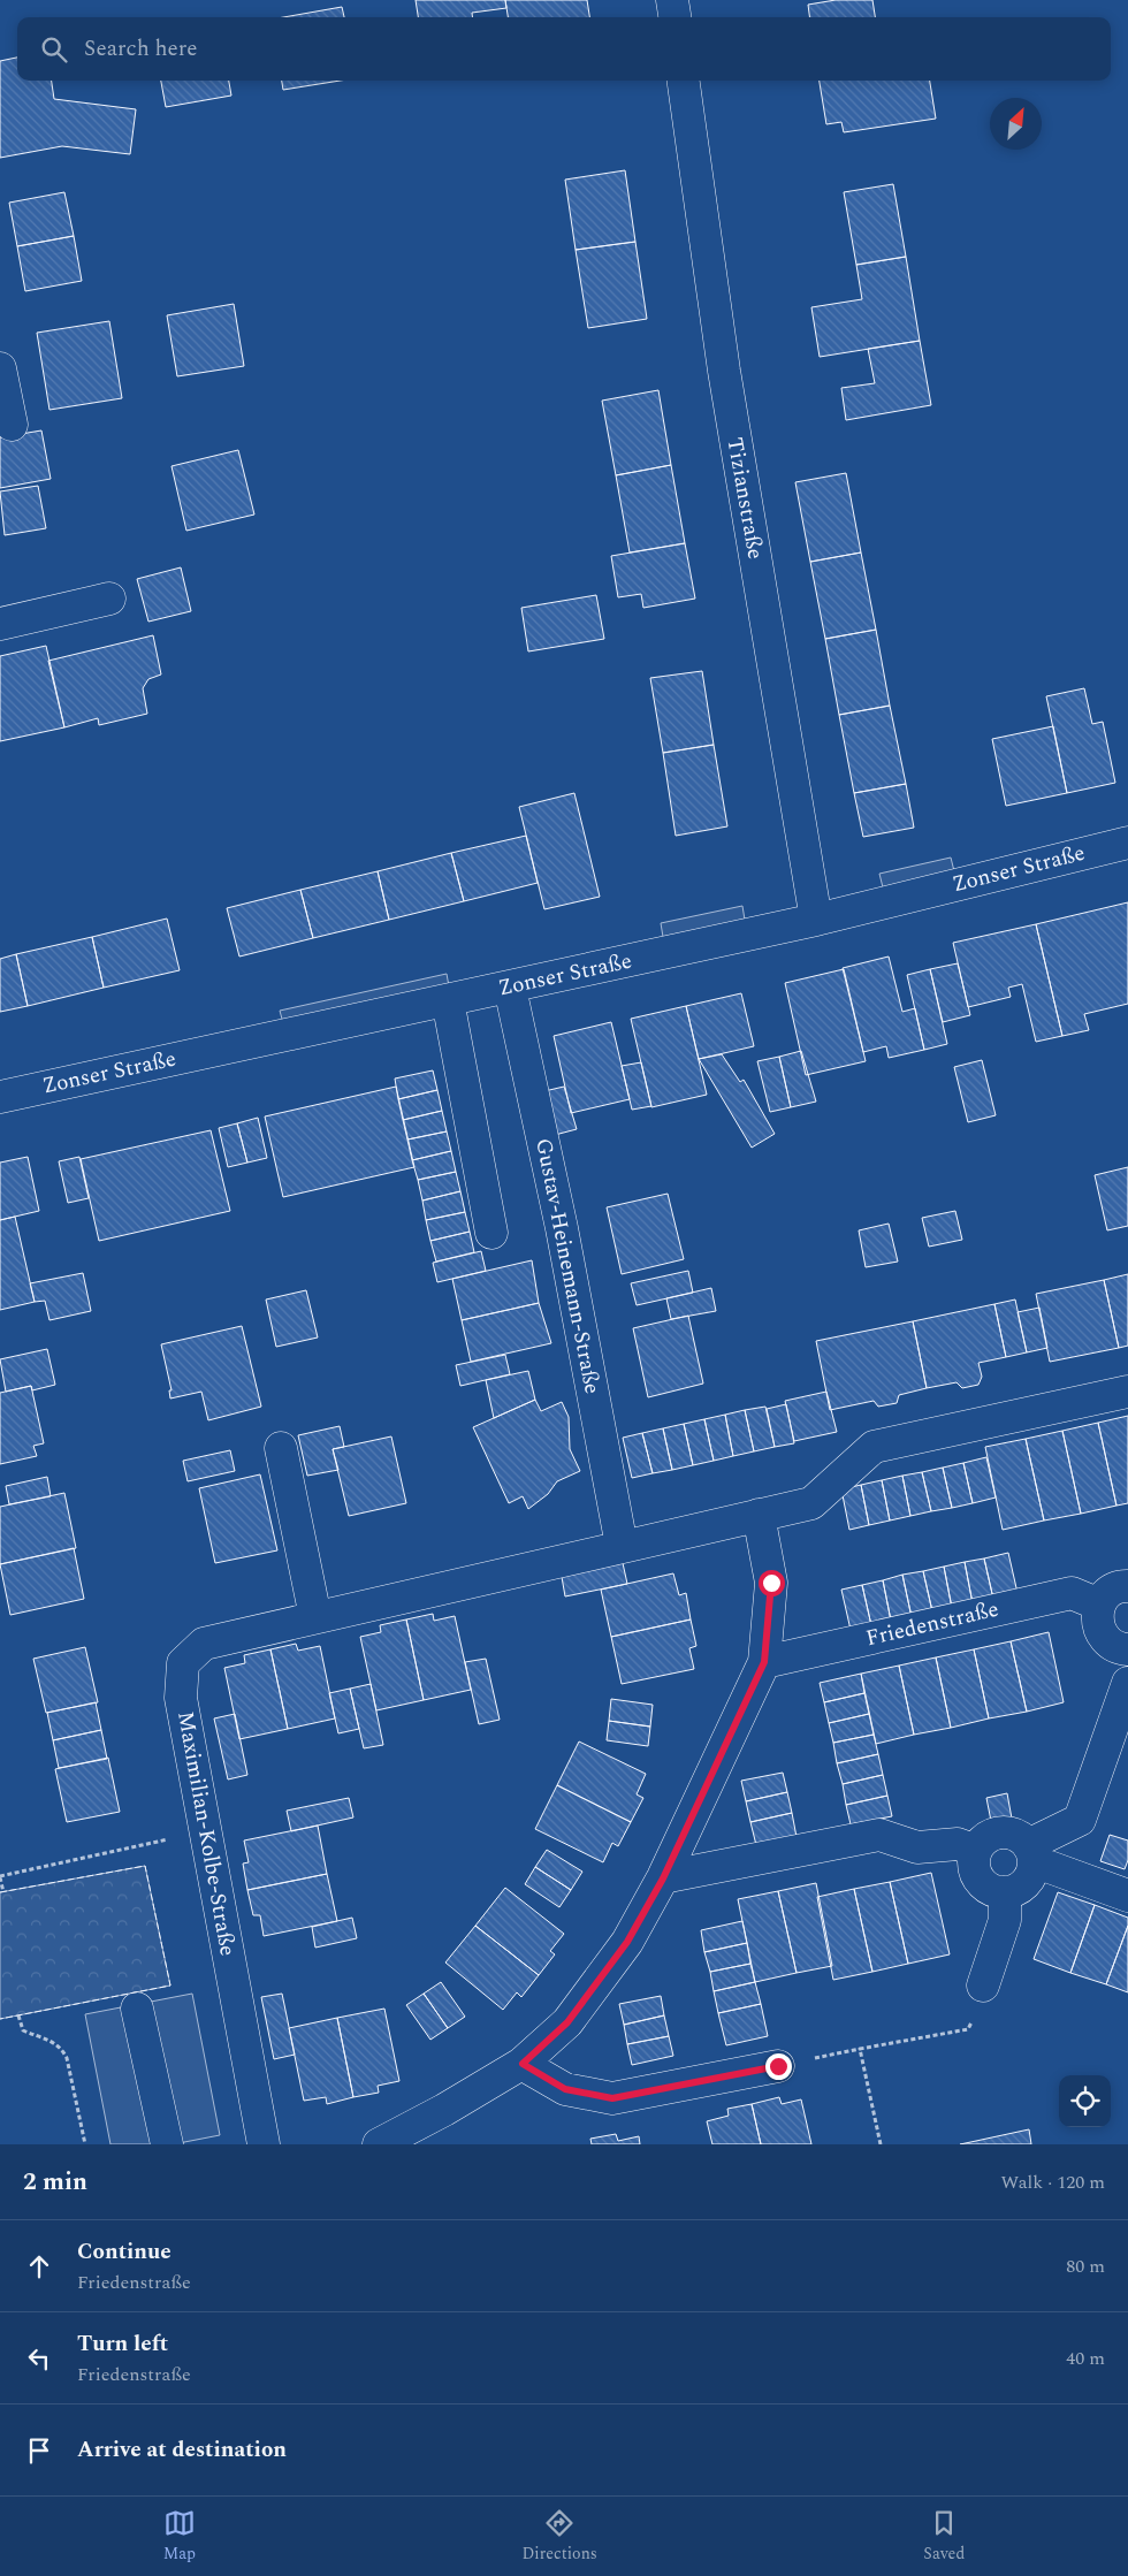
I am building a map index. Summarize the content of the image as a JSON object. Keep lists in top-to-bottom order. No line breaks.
{"streets":{"street":["Tizianstraße","Zonser Straße","Gustav-Heinemann-Straße","Friedenstraße","Maximilian-Kolbe-Straße"]},"crossings":[["Tizianstraße","Zonser Straße"],["Zonser Straße","Gustav-Heinemann-Straße"],["Gustav-Heinemann-Straße","Maximilian-Kolbe-Straße"]],"north":"top right","page":{"search":"Search here","heading":["2 min","Walk · 120 m"],"list":[["Continue","Friedenstraße","80 m"],["Turn left","Friedenstraße","40 m"],"Arrive at destination"],"nav":["Map","Directions","Saved"]}}
